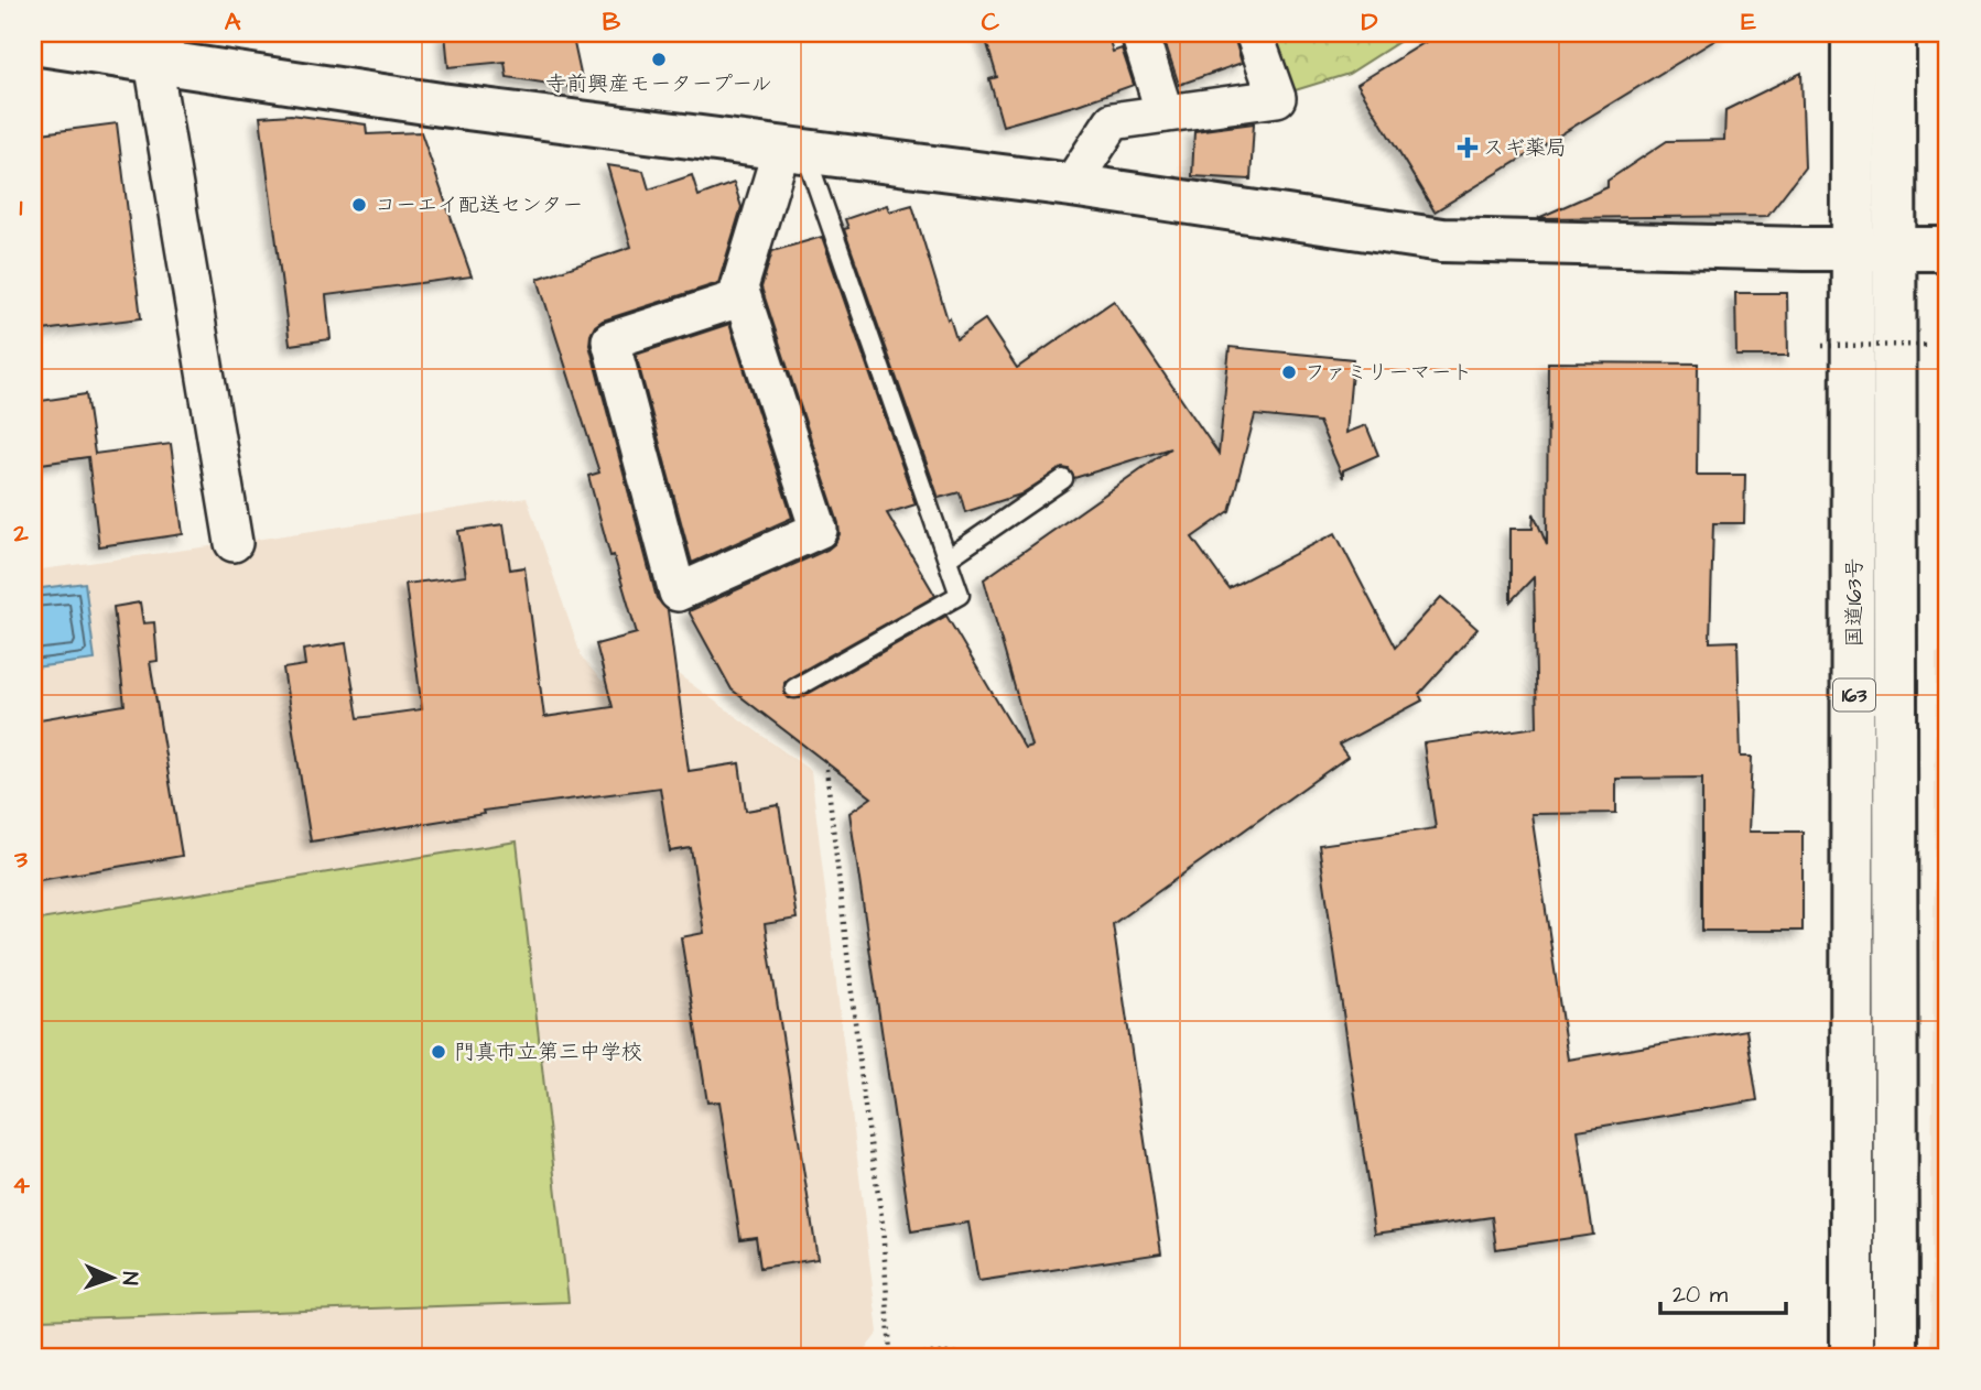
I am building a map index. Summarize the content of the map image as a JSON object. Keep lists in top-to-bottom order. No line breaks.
{"streets":{"main road":["国道163号","163"]},"places":{"other":["寺前興産モータープール","コーエイ配送センター","ファミリーマート","門真市立第三中学校"],"health":["スギ薬局"]},"scale_bar":"20 m","north":"right","grid":{"columns":["A","B","C","D","E"],"rows":["1","2","3","4"]}}
